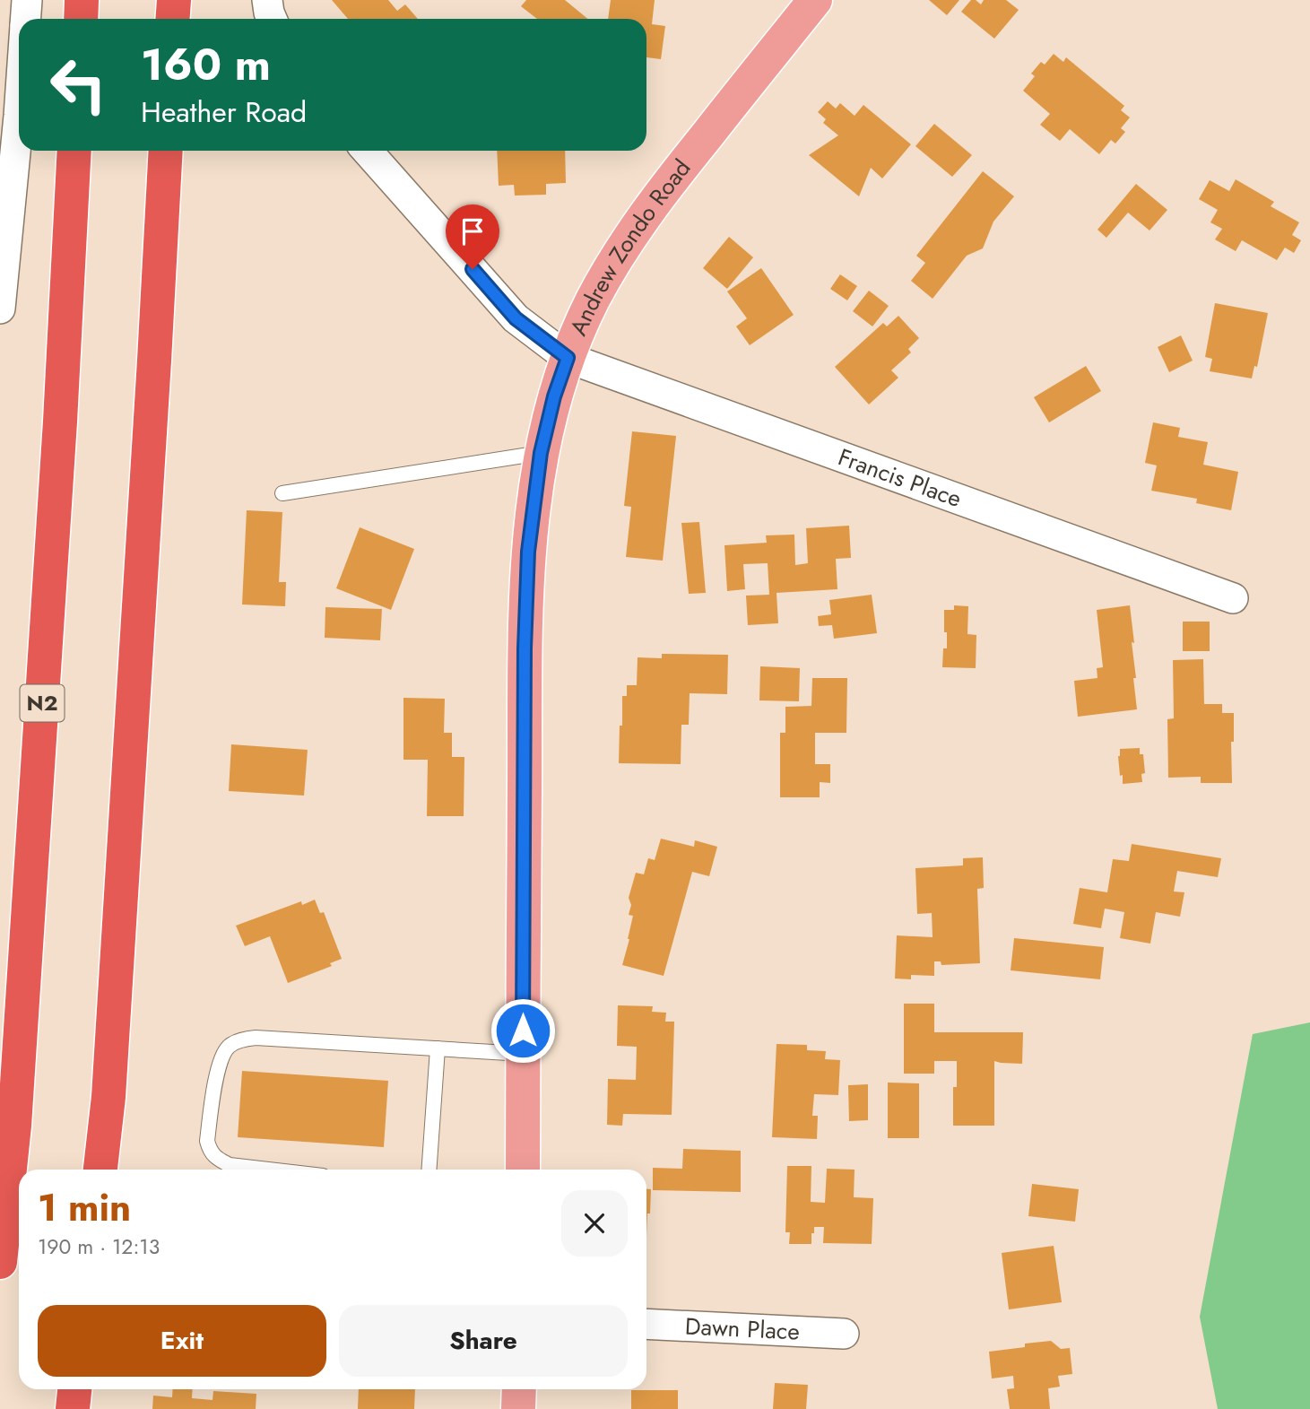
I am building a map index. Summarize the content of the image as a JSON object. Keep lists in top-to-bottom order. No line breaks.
{"streets":{"highway":["N2"],"main road":["Andrew Zondo Road"],"street":["Francis Place","Dawn Place"]},"crossings":[["Andrew Zondo Road","Francis Place"]],"page":{"turn":["160 m","Heather Road"],"heading":["1 min","190 m · 12:13"],"buttons":["Exit","Share"]}}
